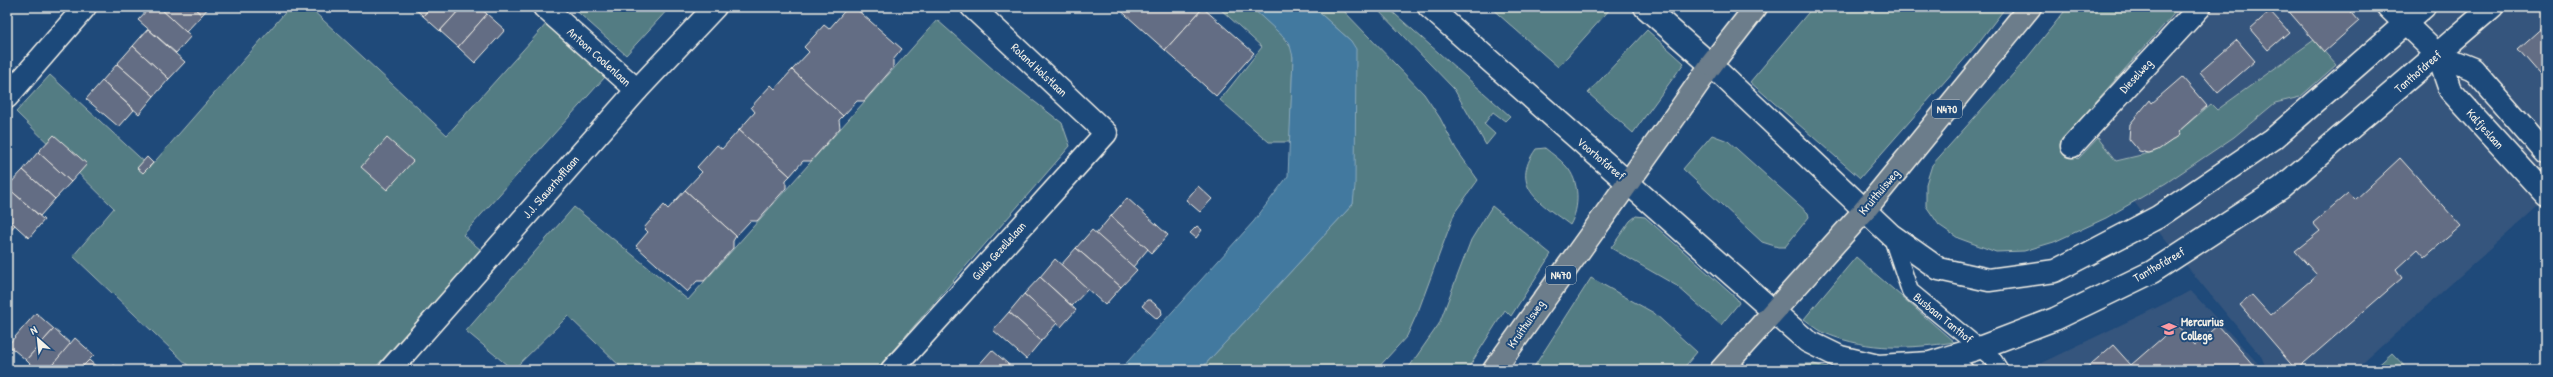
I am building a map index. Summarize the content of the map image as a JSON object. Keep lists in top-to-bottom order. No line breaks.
{"streets":{"main road":["N470","Kruithuisweg"],"street":["Antoon Coolenlaan","Roland Holstlaan","Tanthofdreef","Dieselweg","Kalfjeslaan","Voorhofdreef","J.J. Slauerhofflaan","Guido Gezellelaan"],"lane":["Busbaan Tanthof"]},"crossings":[["Antoon Coolenlaan","J.J. Slauerhofflaan"],["Roland Holstlaan","Guido Gezellelaan"],["Tanthofdreef","Kalfjeslaan"],["Tanthofdreef","Voorhofdreef"],["Tanthofdreef","Kruithuisweg"],["Tanthofdreef","Busbaan Tanthof"],["Voorhofdreef","Kruithuisweg"]],"places":{"school or university":["Mercurius College"]},"north":"top left"}
